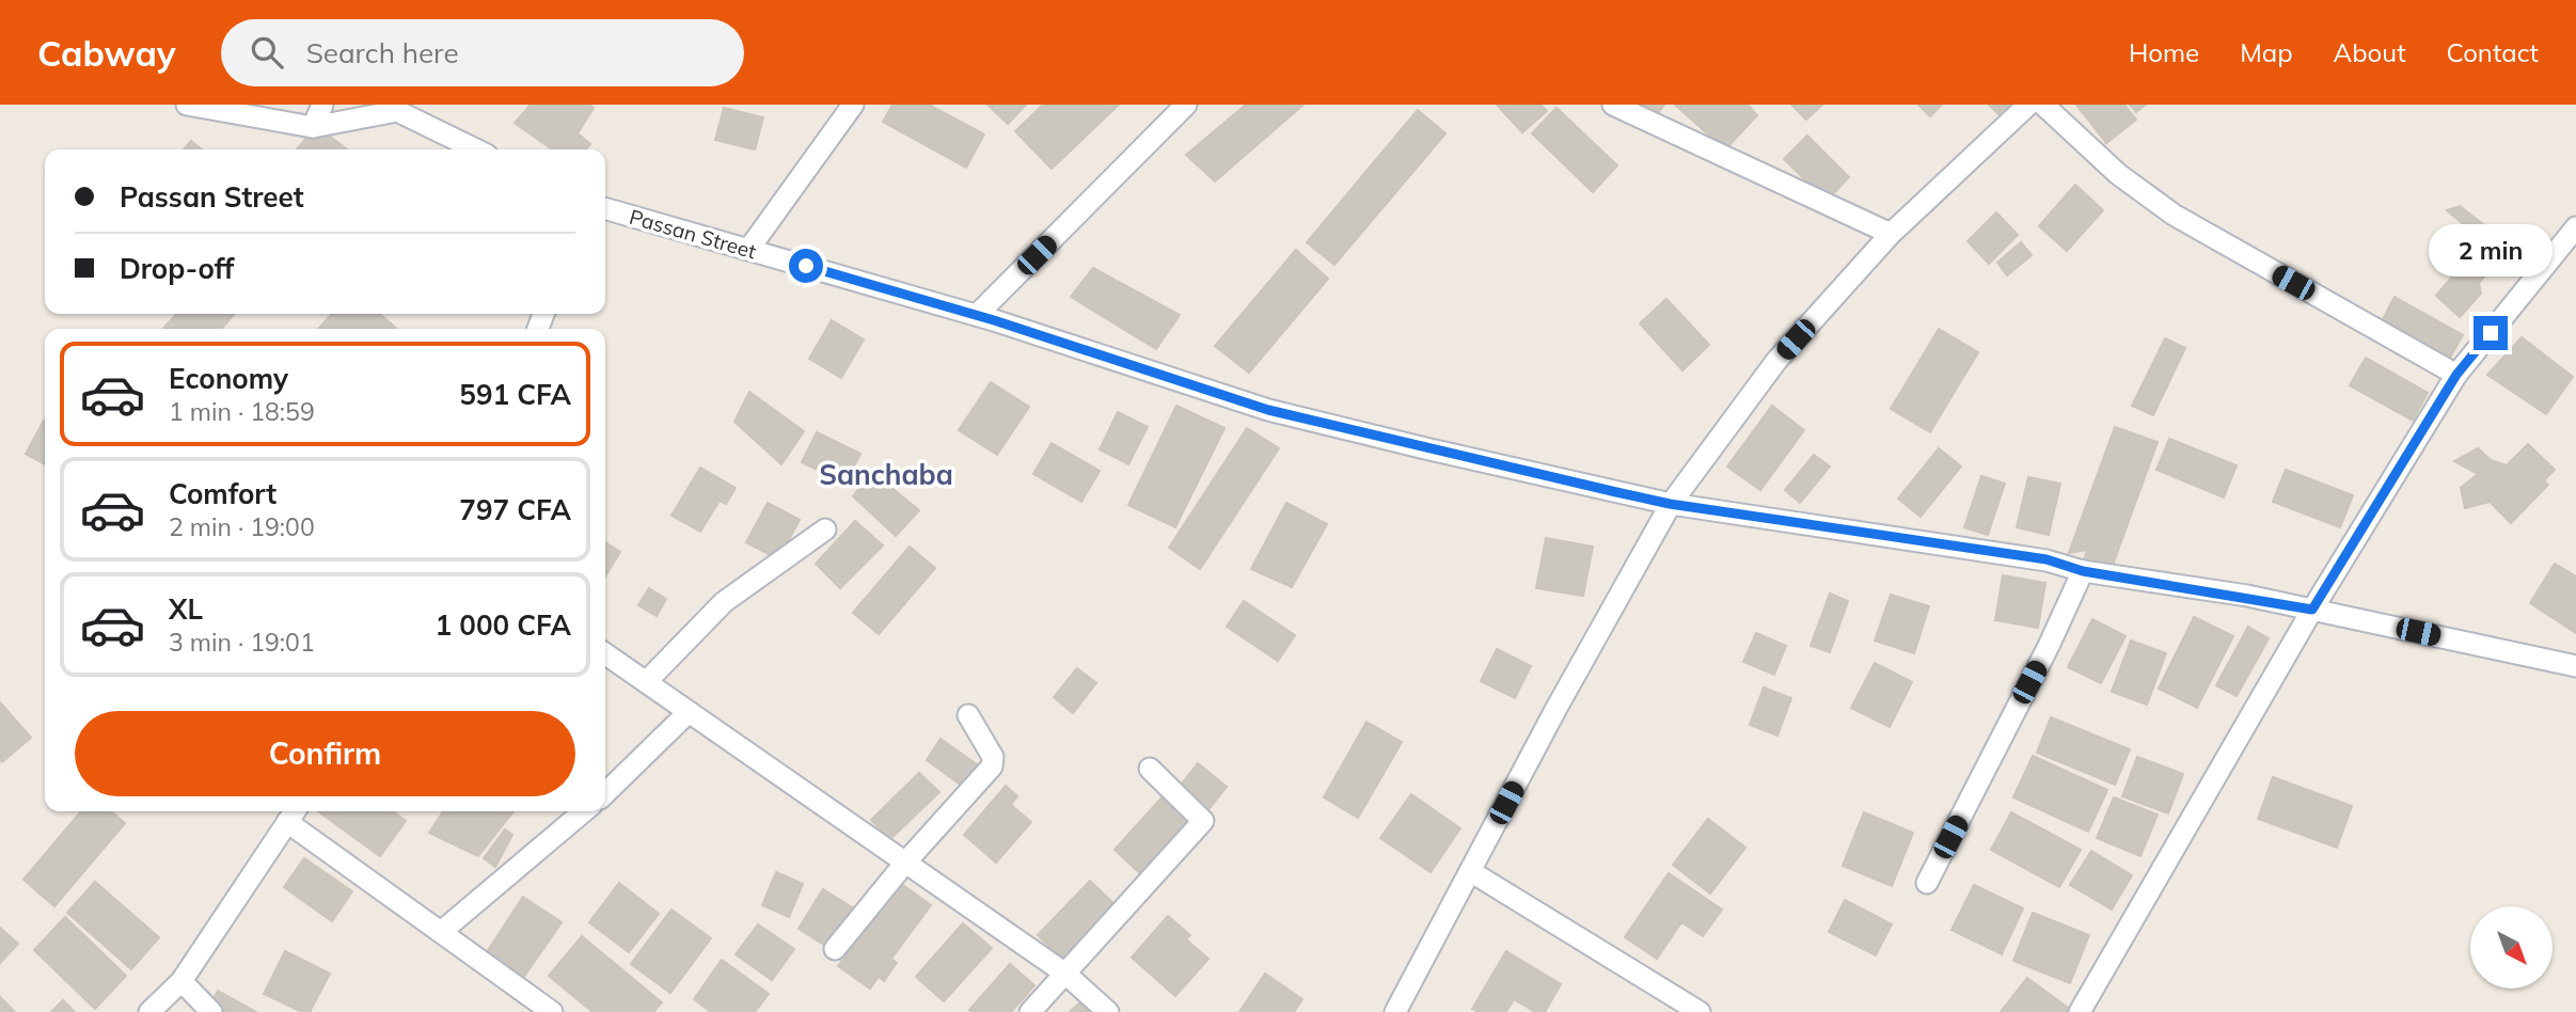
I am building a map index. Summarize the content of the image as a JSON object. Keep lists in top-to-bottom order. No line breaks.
{"streets":{"street":["Passan Street"]},"districts":["Sanchaba"],"north":"bottom right","page":{"header":"Cabway","search":"Search here","nav":["Home","Map","About","Contact"],"banner":["Passan Street","Drop-off"],"bubble":"2 min","list":[{"name":"Economy","note":"1 min · 18:59","value":"591 CFA"},{"name":"Comfort","note":"2 min · 19:00","value":"797 CFA"},{"name":"XL","note":"3 min · 19:01","value":"1 000 CFA"}],"buttons":"Confirm"}}
